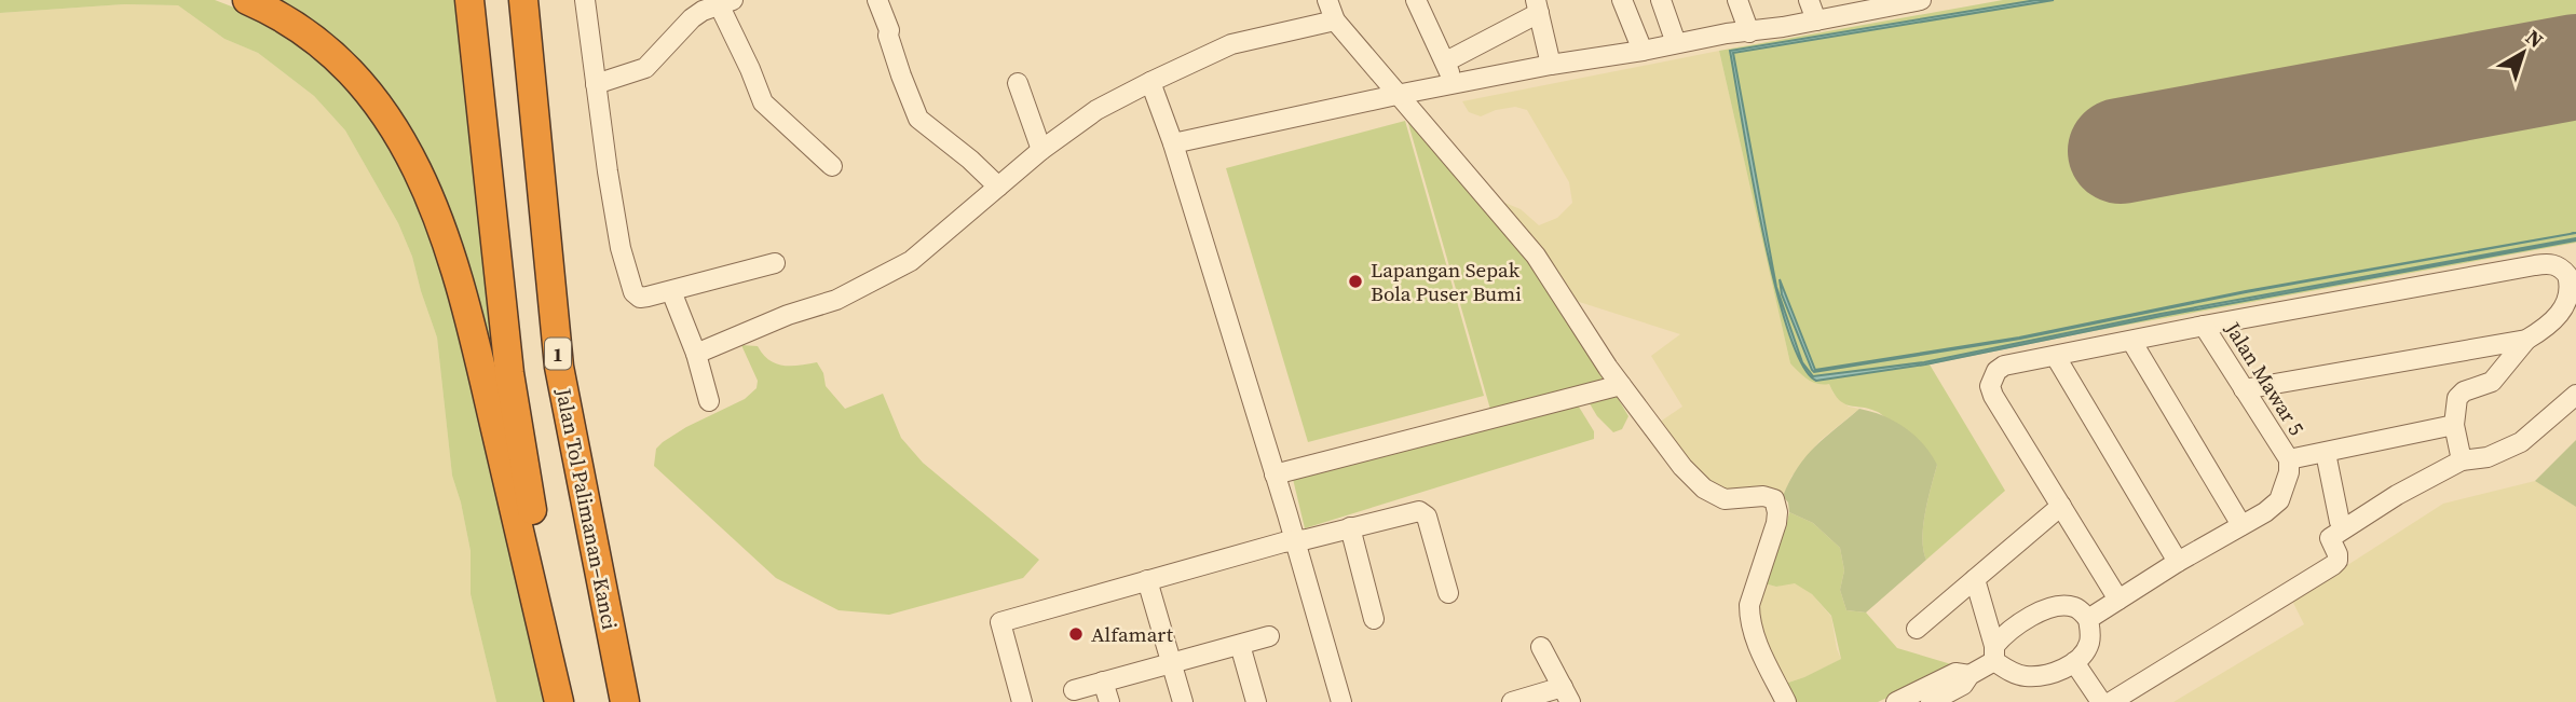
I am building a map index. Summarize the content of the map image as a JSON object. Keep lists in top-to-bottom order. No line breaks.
{"streets":{"highway":["1","Jalan Tol Palimanan–Kanci"],"street":["Jalan Mawar 5"]},"places":["Lapangan Sepak Bola Puser Bumi","Alfamart"],"north":"top right"}
